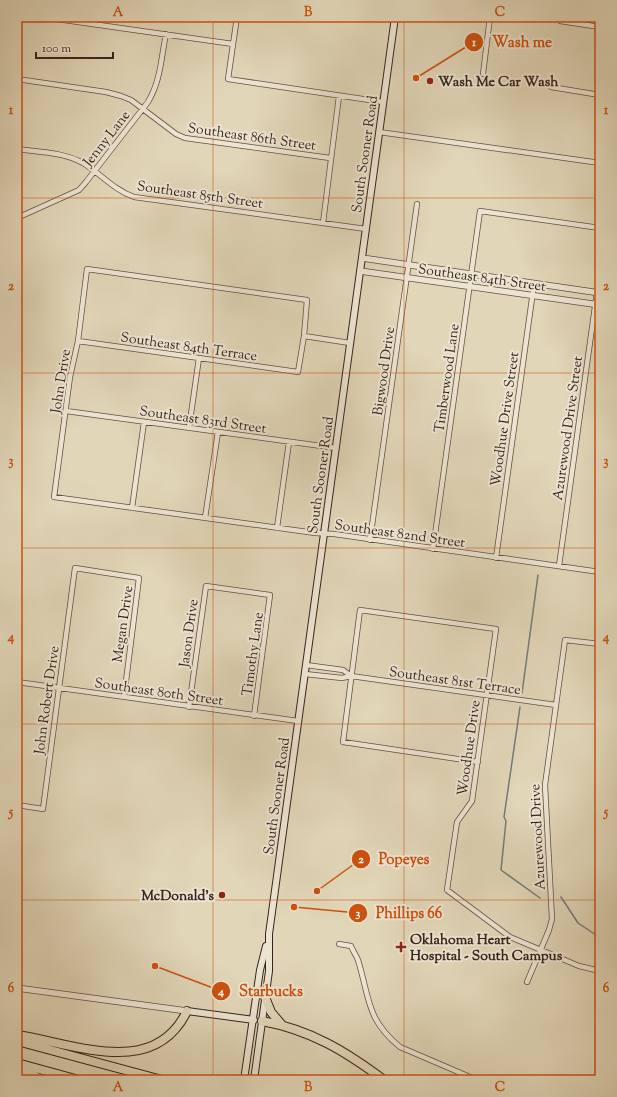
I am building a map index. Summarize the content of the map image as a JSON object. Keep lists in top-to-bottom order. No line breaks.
{"streets":{"main road":["South Sooner Road"],"street":["Southeast 86th Street","Jenny Lane","Southeast 85th Street","Southeast 84th Street","Southeast 84th Terrace","Bigwood Drive","Timberwood Lane","John Drive","Southeast 83rd Street","Woodhue Drive Street","Azurewood Drive Street","Southeast 82nd Street","Megan Drive","Jason Drive","Timothy Lane","Southeast 81st Terrace","Southeast 80th Street","John Robert Drive","Woodhue Drive","Azurewood Drive"]},"crossings":[["Southeast 86th Street","Jenny Lane"],["Jenny Lane","Southeast 85th Street"],["South Sooner Road","Southeast 85th Street"],["South Sooner Road","Southeast 84th Street"],["South Sooner Road","Southeast 83rd Street"],["South Sooner Road","Southeast 82nd Street"],["South Sooner Road","Southeast 81st Terrace"],["South Sooner Road","Southeast 80th Street"],["Southeast 84th Street","Bigwood Drive"],["Southeast 84th Street","Timberwood Lane"],["Southeast 84th Street","Woodhue Drive Street"],["Southeast 84th Street","Azurewood Drive Street"],["Southeast 84th Terrace","John Drive"],["Bigwood Drive","Southeast 82nd Street"],["Timberwood Lane","Southeast 82nd Street"],["John Drive","Southeast 83rd Street"],["John Drive","Southeast 82nd Street"],["Woodhue Drive Street","Southeast 82nd Street"],["Azurewood Drive Street","Southeast 82nd Street"],["Megan Drive","Southeast 80th Street"],["Megan Drive","John Robert Drive"],["Jason Drive","Timothy Lane"],["Jason Drive","Southeast 80th Street"],["Timothy Lane","Southeast 80th Street"],["Southeast 81st Terrace","Woodhue Drive"],["Southeast 81st Terrace","Azurewood Drive"],["Southeast 80th Street","John Robert Drive"],["Woodhue Drive","Azurewood Drive"]],"places":{"other":["Wash me","Wash Me Car Wash","Popeyes","McDonald's","Phillips 66","Starbucks"],"health":["Oklahoma Heart Hospital - South Campus"]},"scale_bar":"100 m","grid":{"columns":["A","B","C"],"rows":["1","2","3","4","5","6"]}}
